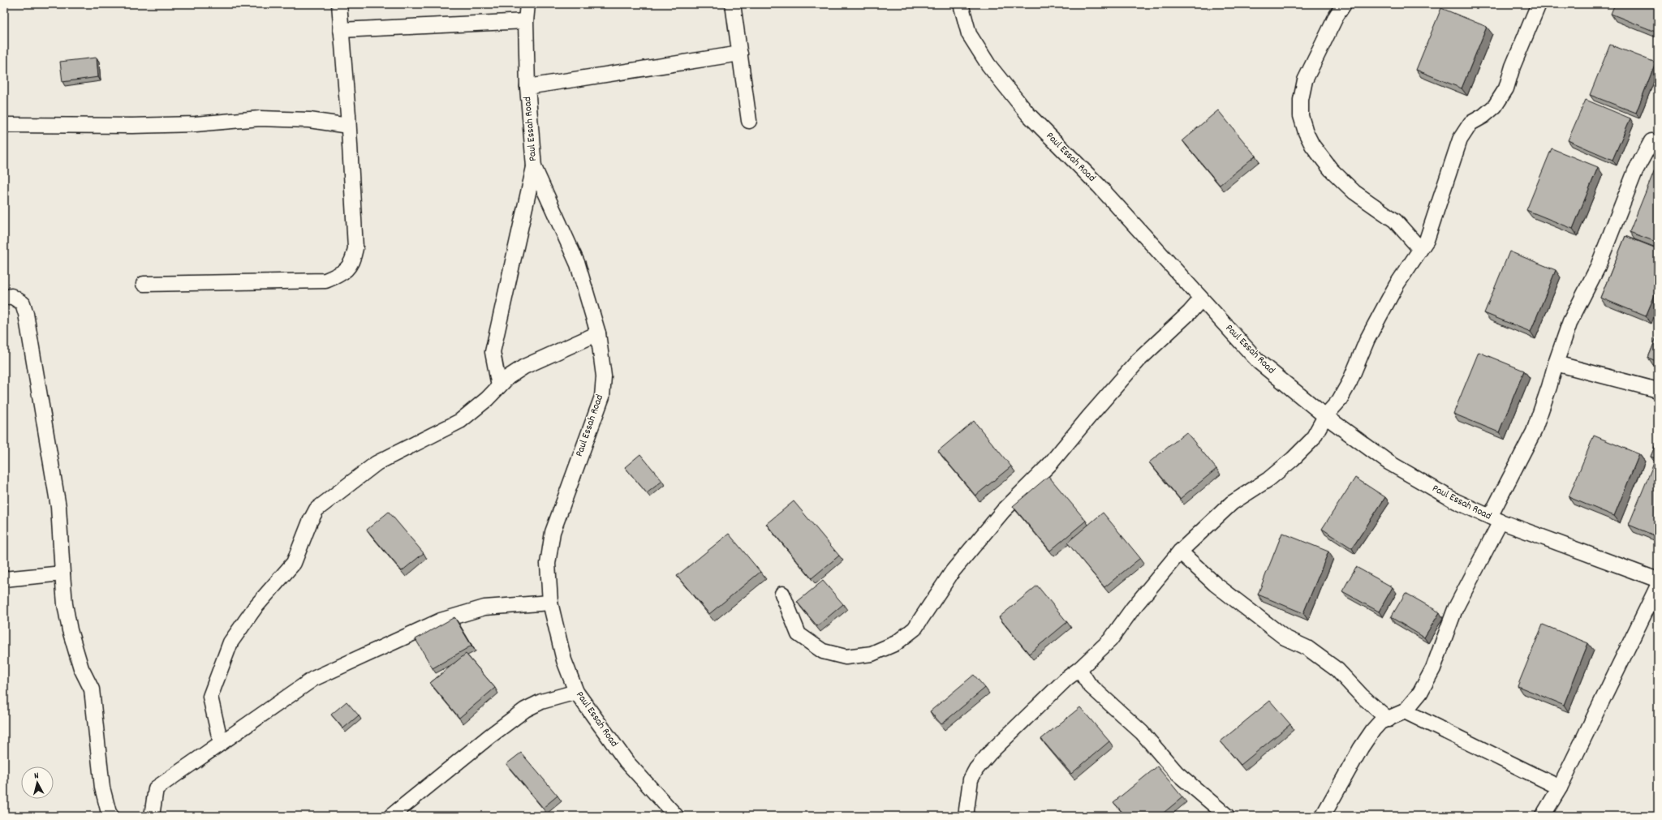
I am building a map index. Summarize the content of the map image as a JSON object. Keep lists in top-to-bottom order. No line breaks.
{"streets":{"street":["Paul Essah Road"]},"north":"top"}
